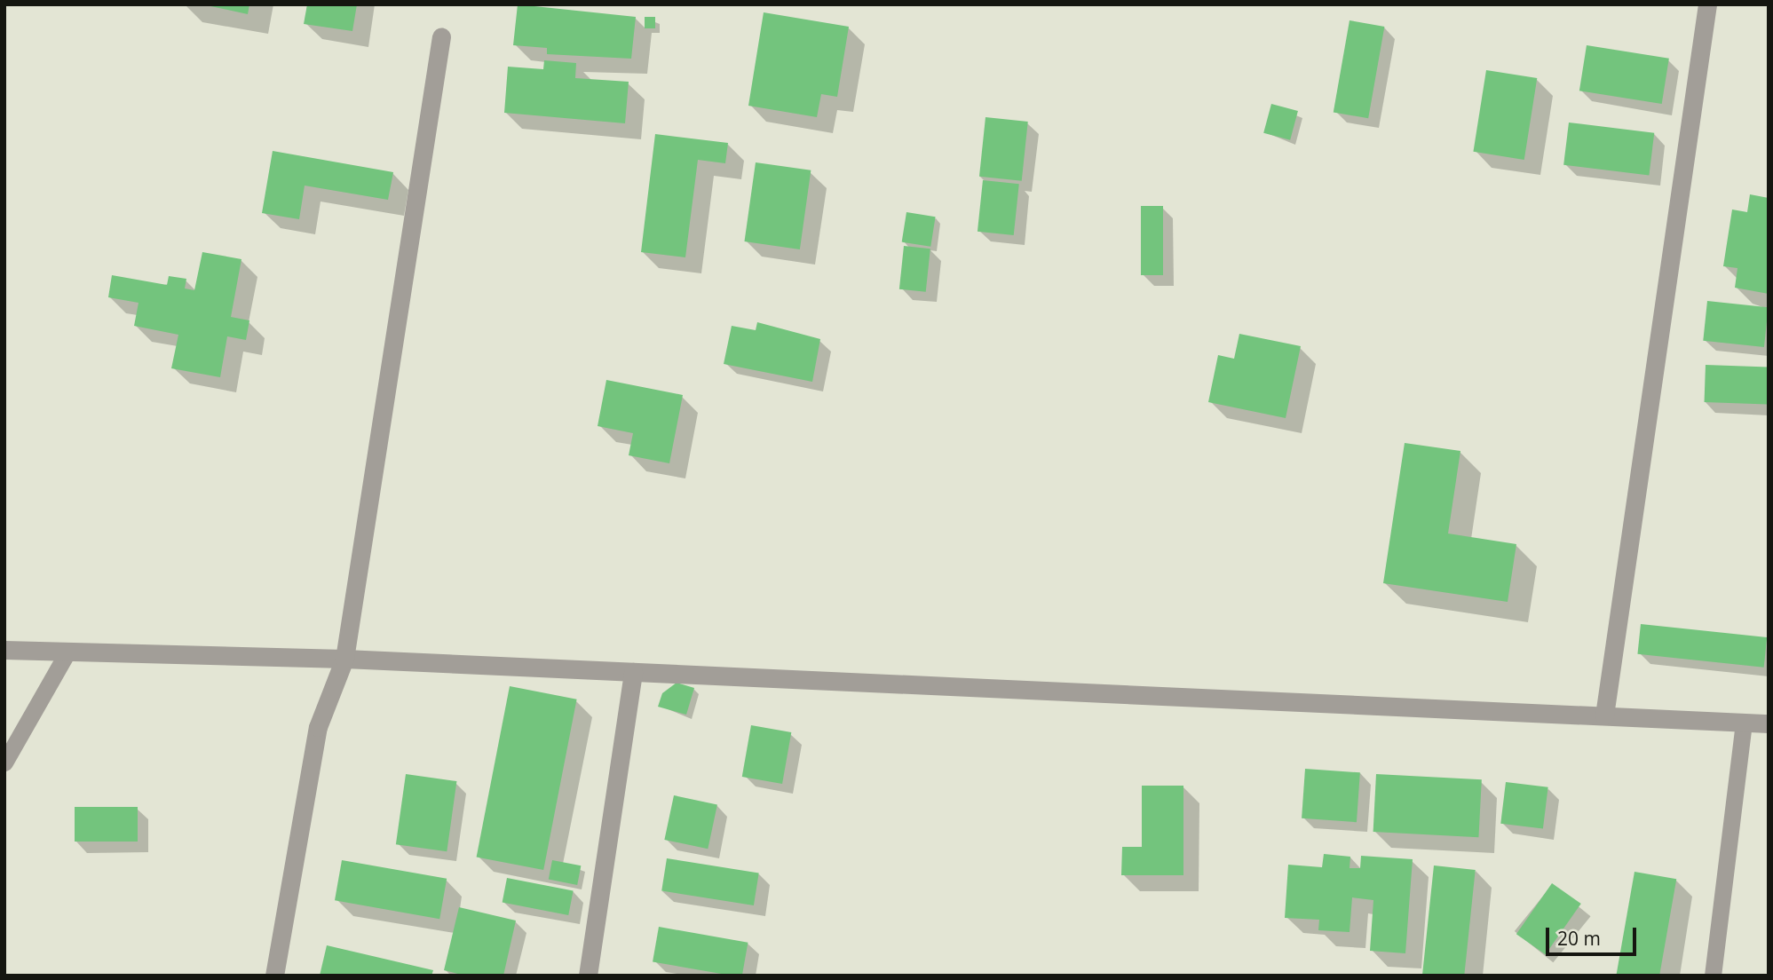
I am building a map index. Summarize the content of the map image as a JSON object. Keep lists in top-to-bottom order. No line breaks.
{"scale_bar":"20 m"}
